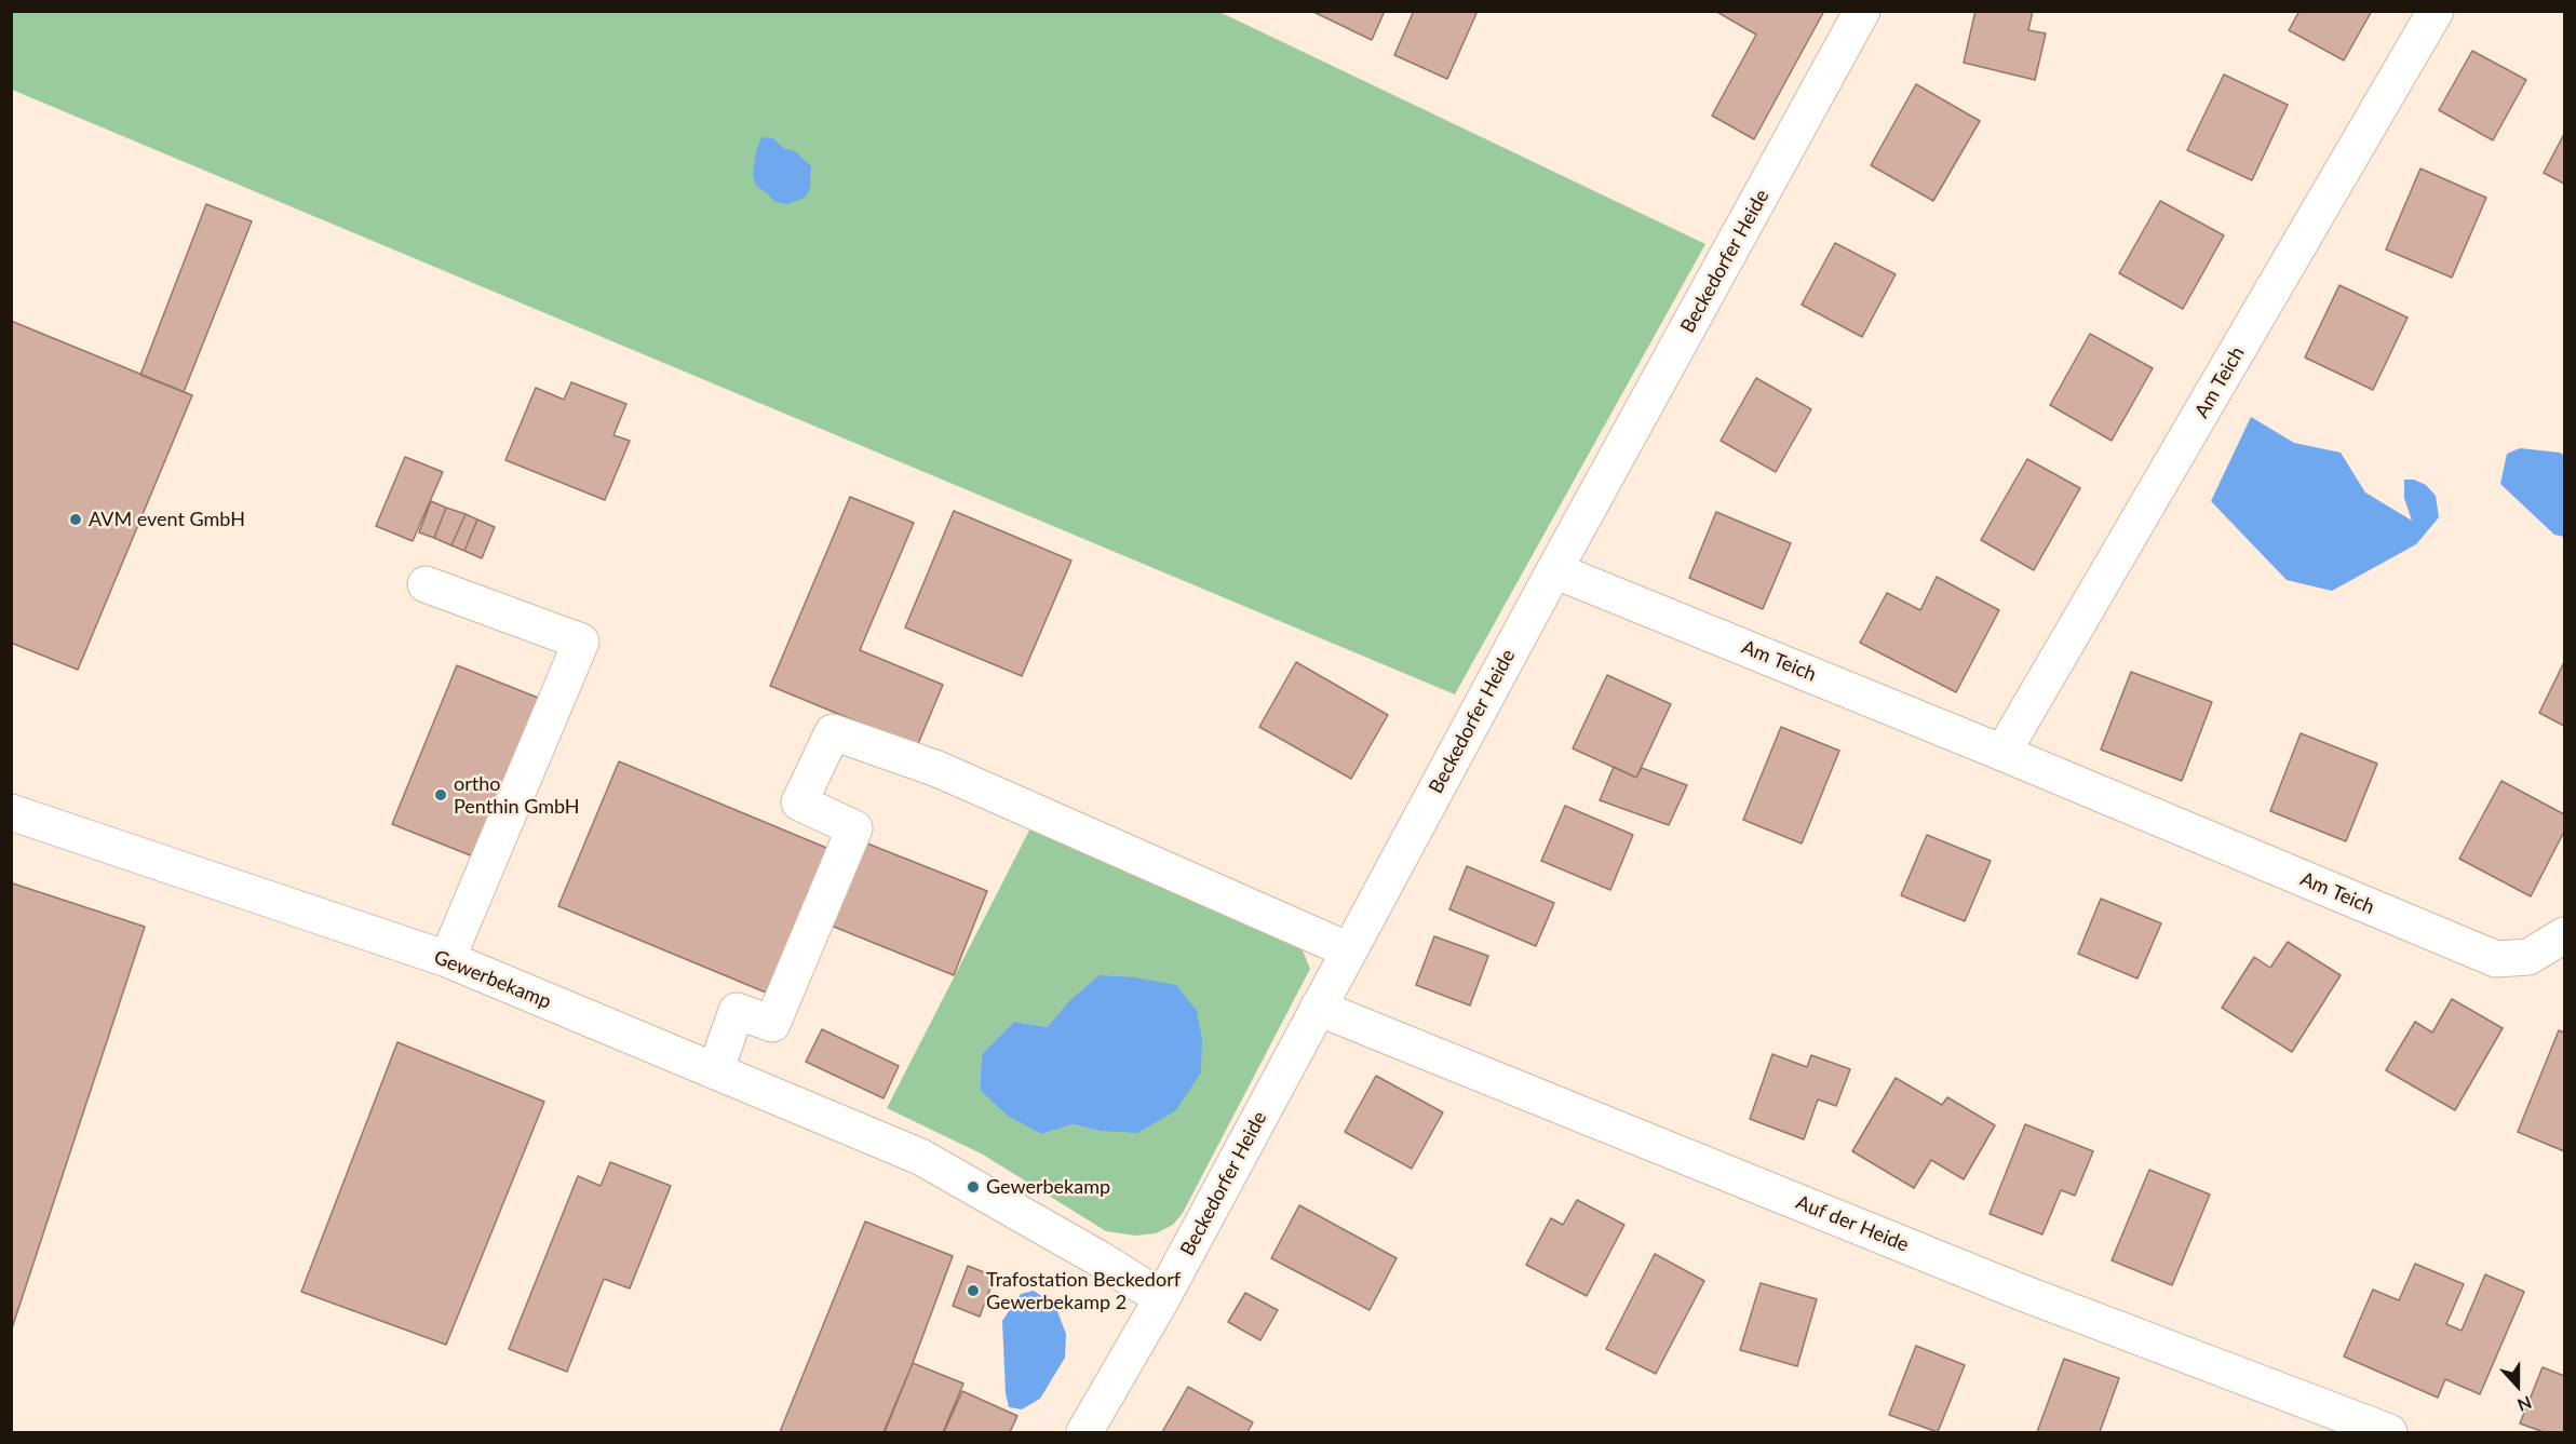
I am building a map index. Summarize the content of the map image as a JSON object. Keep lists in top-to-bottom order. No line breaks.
{"streets":{"street":["Beckedorfer Heide","Am Teich","Gewerbekamp","Auf der Heide"]},"crossings":[["Beckedorfer Heide","Am Teich"],["Beckedorfer Heide","Gewerbekamp"],["Beckedorfer Heide","Auf der Heide"]],"places":["AVM event GmbH","ortho Penthin GmbH","Gewerbekamp","Trafostation Beckedorf Gewerbekamp 2"],"north":"bottom"}
